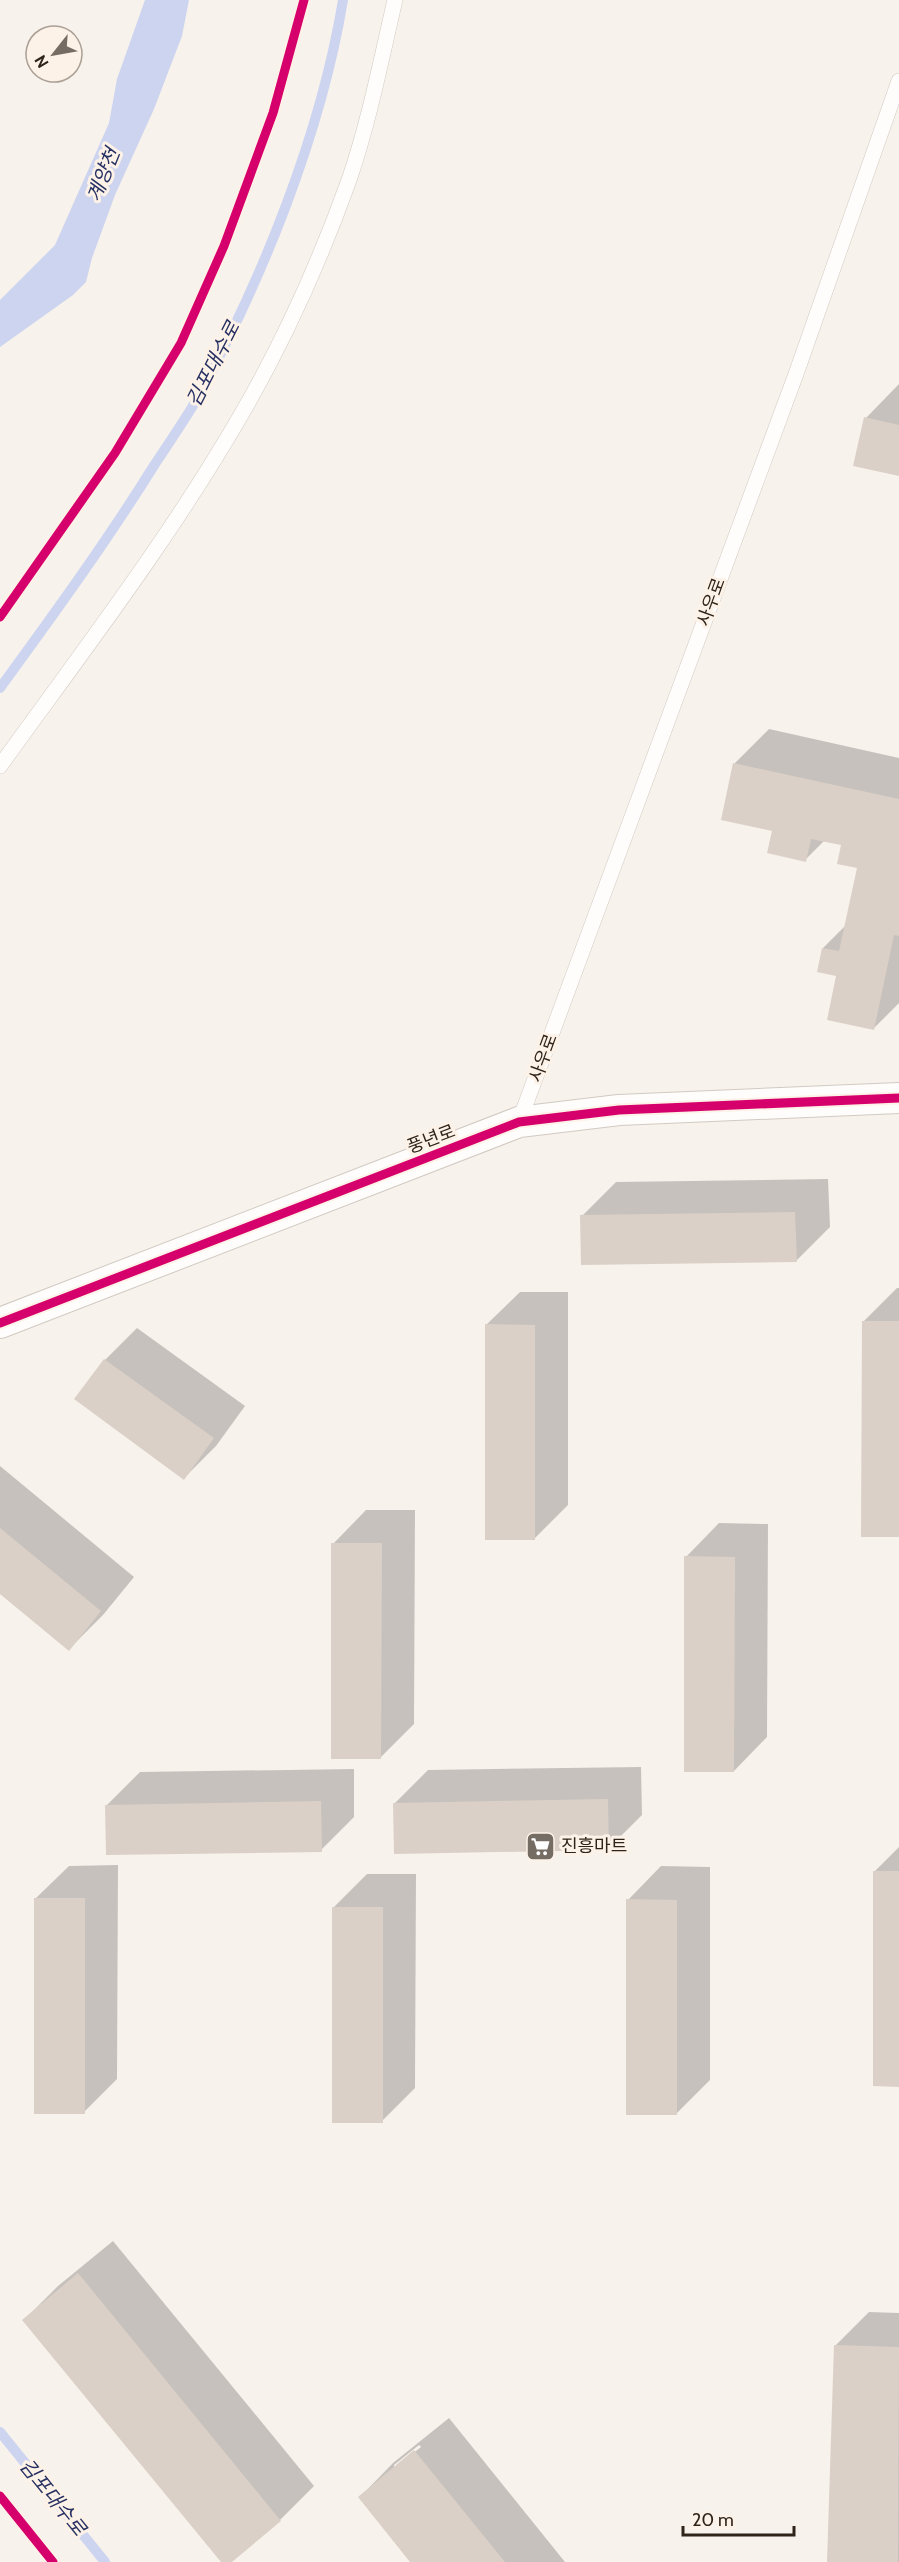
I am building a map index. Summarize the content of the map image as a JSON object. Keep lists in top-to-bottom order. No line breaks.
{"streets":{"street":["풍년로"],"lane":["사우로"]},"crossings":[["사우로","풍년로"]],"water":["계양천","김포대수로"],"places":{"supermarket":["진흥마트"]},"scale_bar":"20 m","north":"bottom left"}
